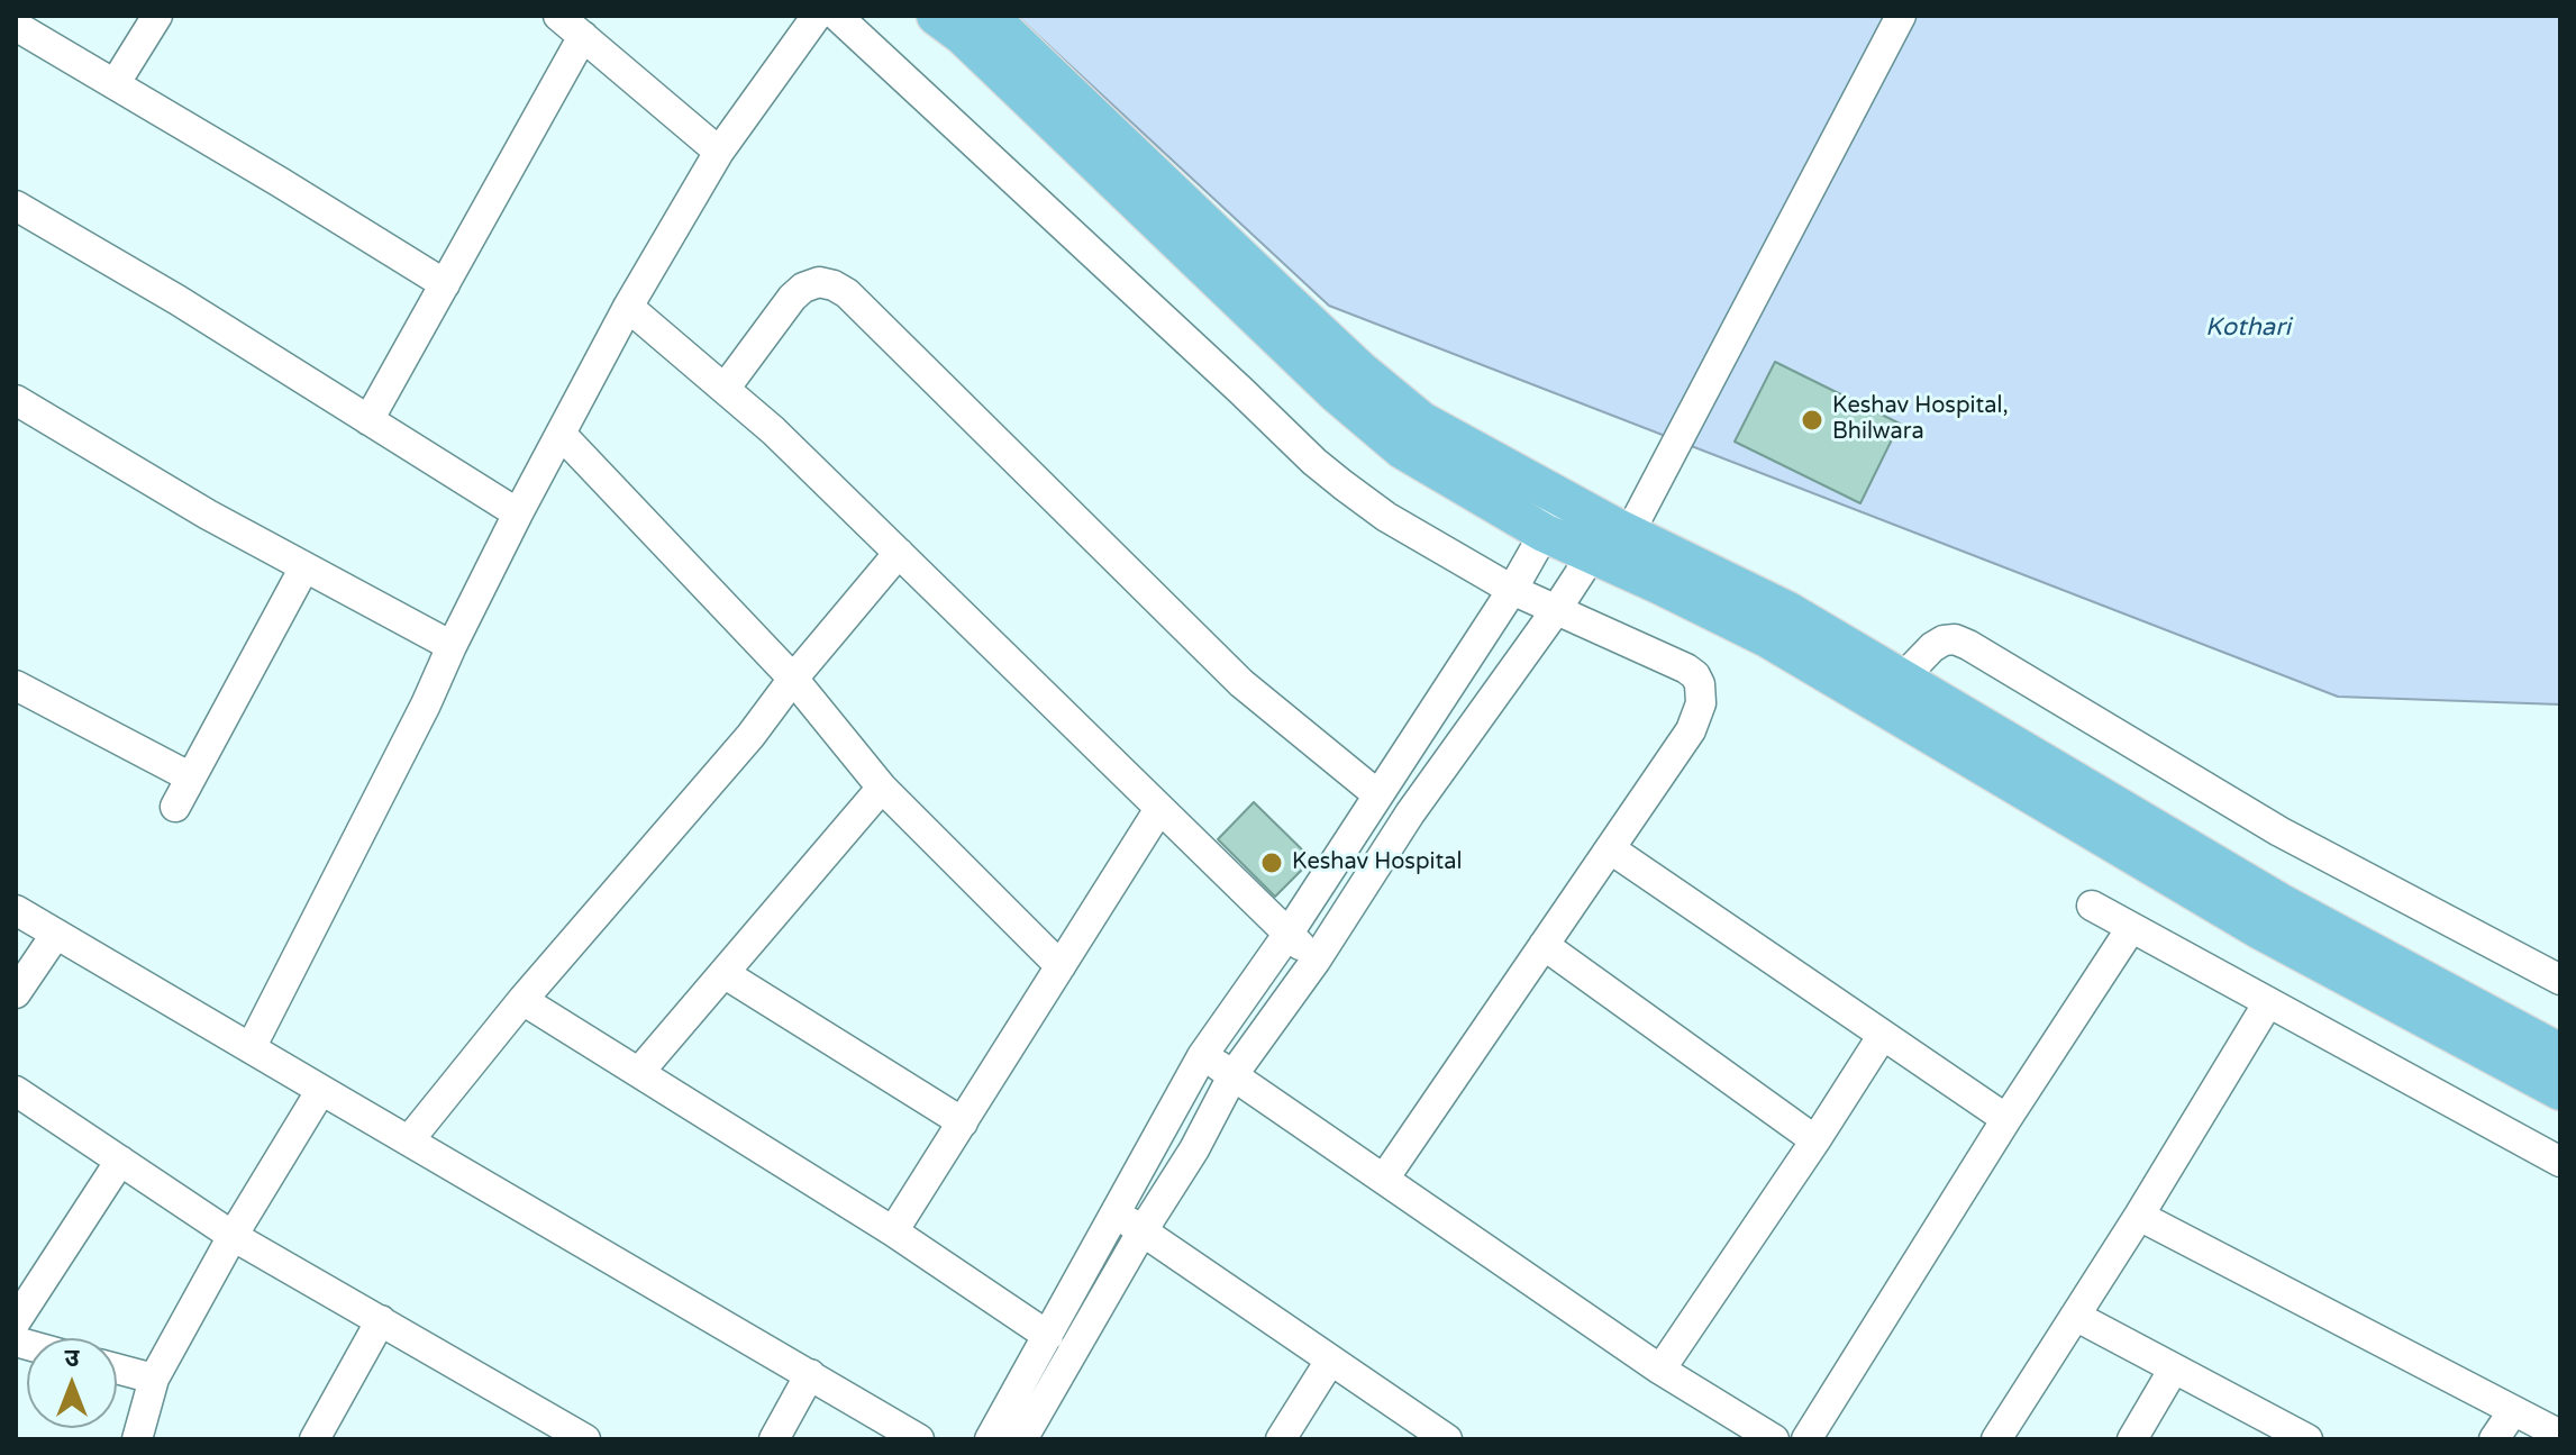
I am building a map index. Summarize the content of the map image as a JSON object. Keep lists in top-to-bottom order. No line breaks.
{"water":["Kothari"],"places":["Keshav Hospital, Bhilwara","Keshav Hospital"],"north":"top"}
